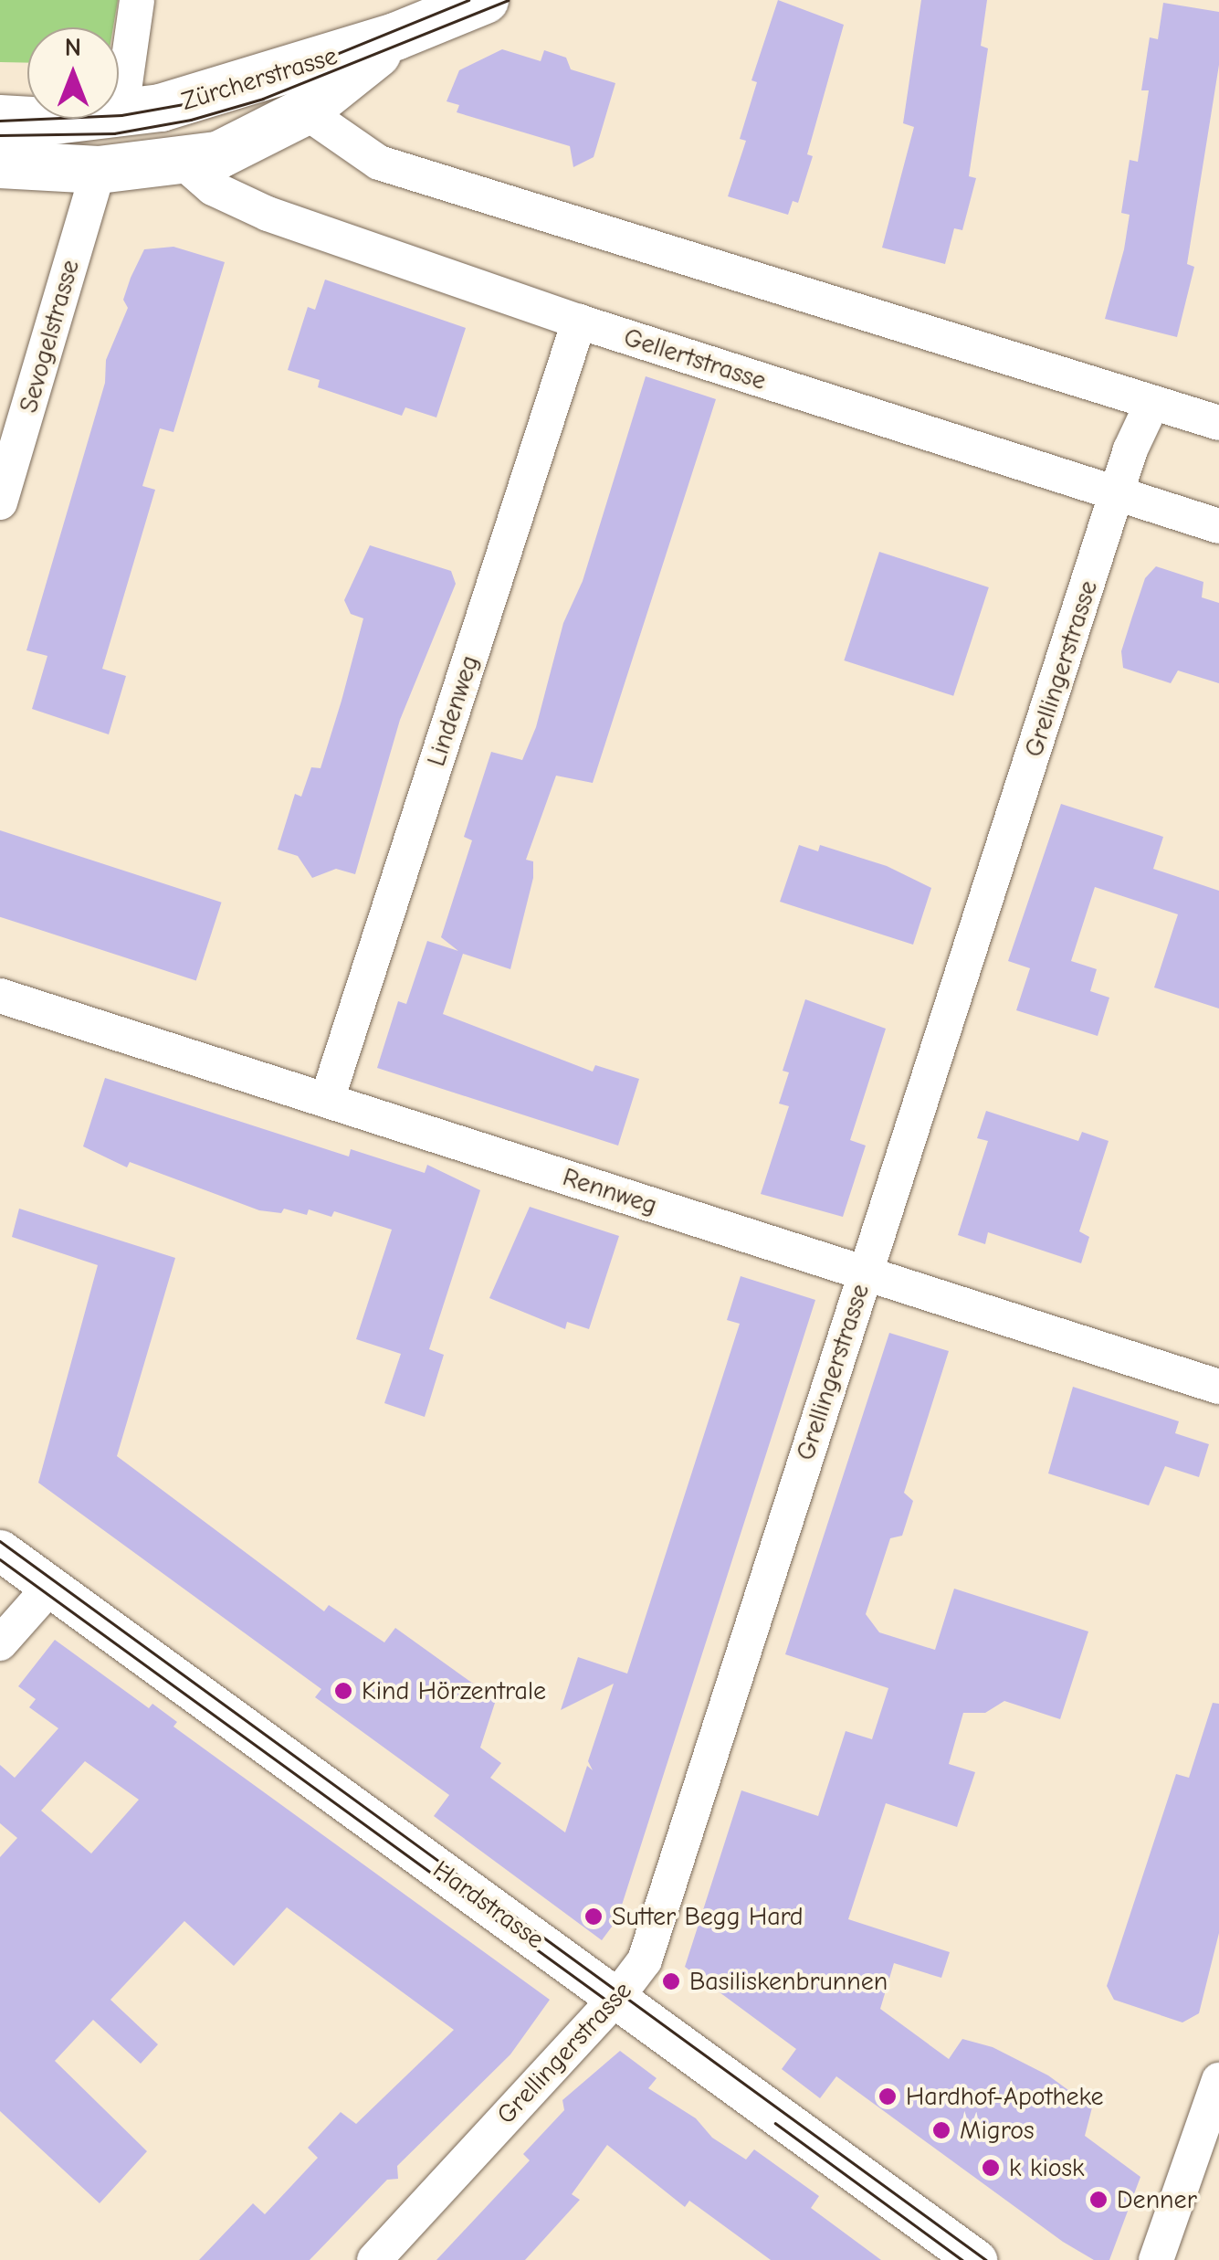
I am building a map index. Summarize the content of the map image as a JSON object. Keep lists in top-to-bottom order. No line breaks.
{"streets":{"main road":["Zürcherstrasse"],"street":["Sevogelstrasse","Gellertstrasse","Grellingerstrasse","Lindenweg","Rennweg","Hardstrasse"]},"crossings":[["Zürcherstrasse","Sevogelstrasse"],["Zürcherstrasse","Gellertstrasse"],["Gellertstrasse","Grellingerstrasse"],["Gellertstrasse","Lindenweg"],["Grellingerstrasse","Rennweg"],["Grellingerstrasse","Hardstrasse"],["Lindenweg","Rennweg"]],"places":["Kind Hörzentrale","Sutter Begg Hard","Basiliskenbrunnen","Hardhof-Apotheke","Migros","k kiosk","Denner"],"north":"top"}
